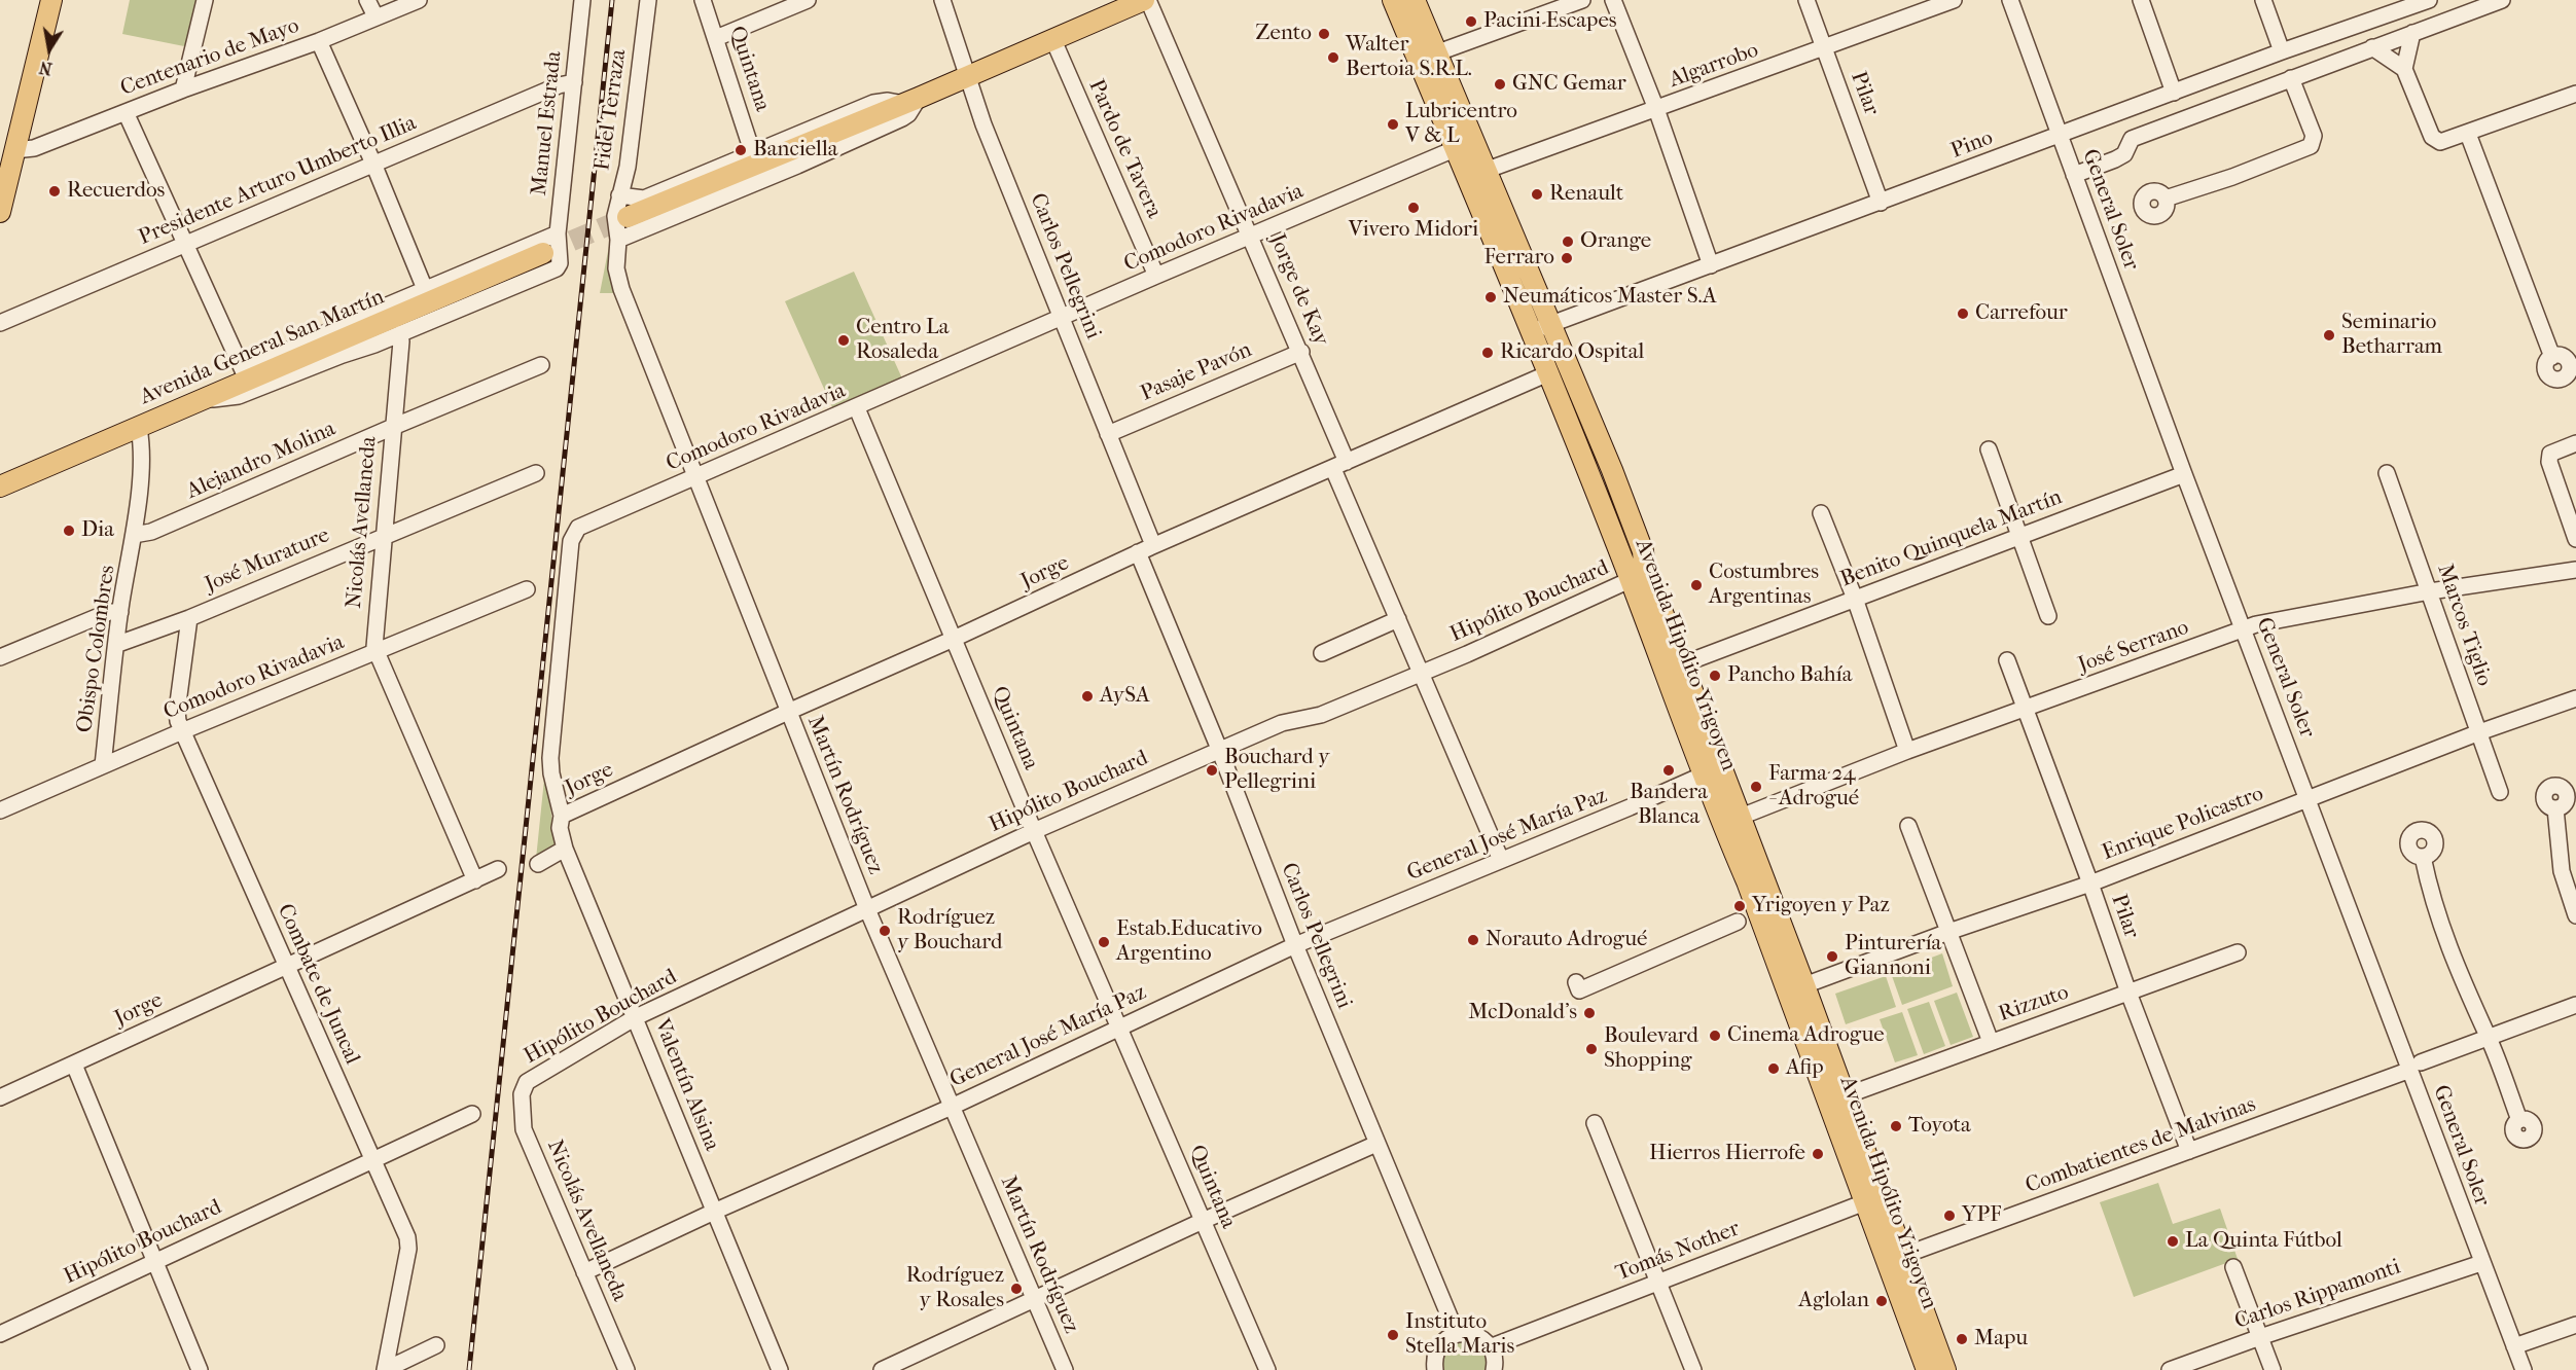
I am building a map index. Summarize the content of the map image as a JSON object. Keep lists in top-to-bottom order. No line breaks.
{"streets":{"main road":["Avenida General San Martín","Avenida Hipólito Yrigoyen"],"street":["Centenario de Mayo","Algarrobo","Quintana","Pilar","Fidel Terraza","Manuel Estrada","Pino","Pardo de Tavera","Presidente Arturo Umberto Illia","General Soler","Comodoro Rivadavia","Carlos Pellegrini","Jorge de Kay","Pasaje Pavón","Alejandro Molina","Nicolás Avellaneda","Benito Quinquela Martín","José Murature","Jorge","Hipólito Bouchard","Marcos Tiglio","José Serrano","Obispo Colombres","Martín Rodríguez","Enrique Policastro","General José María Paz","Combate de Juncal","Rizzuto","Valentín Alsina","Combatientes de Malvinas","Tomás Nother","Carlos Rippamonti"]},"crossings":[["Algarrobo","Pilar"],["Algarrobo","Avenida Hipólito Yrigoyen"],["Quintana","Comodoro Rivadavia"],["Quintana","Jorge"],["Quintana","Hipólito Bouchard"],["Quintana","General José María Paz"],["Pilar","Pino"],["Pilar","José Serrano"],["Pilar","Enrique Policastro"],["Pilar","Rizzuto"],["Pilar","Combatientes de Malvinas"],["Fidel Terraza","Martín Rodríguez"],["Manuel Estrada","Presidente Arturo Umberto Illia"],["Manuel Estrada","Avenida General San Martín"],["Pino","General Soler"],["Pino","Avenida Hipólito Yrigoyen"],["Pardo de Tavera","Comodoro Rivadavia"],["General Soler","Benito Quinquela Martín"],["General Soler","José Serrano"],["General Soler","Enrique Policastro"],["General Soler","Combatientes de Malvinas"],["General Soler","Carlos Rippamonti"],["Comodoro Rivadavia","Carlos Pellegrini"],["Comodoro Rivadavia","Jorge de Kay"],["Comodoro Rivadavia","Nicolás Avellaneda"],["Comodoro Rivadavia","Jorge"],["Comodoro Rivadavia","Obispo Colombres"],["Comodoro Rivadavia","Avenida Hipólito Yrigoyen"],["Comodoro Rivadavia","Martín Rodríguez"],["Comodoro Rivadavia","Combate de Juncal"],["Comodoro Rivadavia","Valentín Alsina"],["Carlos Pellegrini","Pasaje Pavón"],["Carlos Pellegrini","Jorge"],["Carlos Pellegrini","Hipólito Bouchard"],["Carlos Pellegrini","General José María Paz"],["Jorge de Kay","Pasaje Pavón"],["Jorge de Kay","Jorge"],["Jorge de Kay","Hipólito Bouchard"],["Jorge de Kay","General José María Paz"],["Avenida General San Martín","Obispo Colombres"],["Alejandro Molina","Nicolás Avellaneda"],["Alejandro Molina","Obispo Colombres"],["Nicolás Avellaneda","José Murature"],["Nicolás Avellaneda","Jorge"],["Nicolás Avellaneda","Hipólito Bouchard"],["Nicolás Avellaneda","General José María Paz"],["Benito Quinquela Martín","Avenida Hipólito Yrigoyen"],["José Murature","Obispo Colombres"],["José Murature","Combate de Juncal"],["Jorge","Avenida Hipólito Yrigoyen"],["Jorge","Martín Rodríguez"],["Jorge","Combate de Juncal"],["Jorge","Valentín Alsina"],["Hipólito Bouchard","Avenida Hipólito Yrigoyen"],["Hipólito Bouchard","Martín Rodríguez"],["Hipólito Bouchard","Combate de Juncal"],["Hipólito Bouchard","Valentín Alsina"],["Marcos Tiglio","José Serrano"],["Marcos Tiglio","Enrique Policastro"],["José Serrano","Avenida Hipólito Yrigoyen"],["Avenida Hipólito Yrigoyen","Enrique Policastro"],["Avenida Hipólito Yrigoyen","General José María Paz"],["Avenida Hipólito Yrigoyen","Rizzuto"],["Avenida Hipólito Yrigoyen","Combatientes de Malvinas"],["Avenida Hipólito Yrigoyen","Tomás Nother"],["Martín Rodríguez","General José María Paz"],["General José María Paz","Valentín Alsina"]],"places":["Pacini Escapes","Zento","Walter Bertoia S.R.L.","GNC Gemar","Lubricentro V & L","Banciella","Recuerdos","Renault","Vivero Midori","Orange","Ferraro","Neumáticos Master S.A","Carrefour","Seminario Betharram","Centro La Rosaleda","Ricardo Ospital","Dia","Costumbres Argentinas","Pancho Bahía","AySA","Bouchard y Pellegrini","Bandera Blanca","Farma 24 - Adrogué","Yrigoyen y Paz","Rodríguez y Bouchard","Norauto Adrogué","Estab.Educativo Argentino","Pinturería Giannoni","McDonald's","Cinema Adrogue","Boulevard Shopping","Afip","Toyota","Hierros Hierrofe","YPF","La Quinta Fútbol","Rodríguez y Rosales","Aglolan","Instituto Stella Maris","Mapu"],"north":"bottom"}
